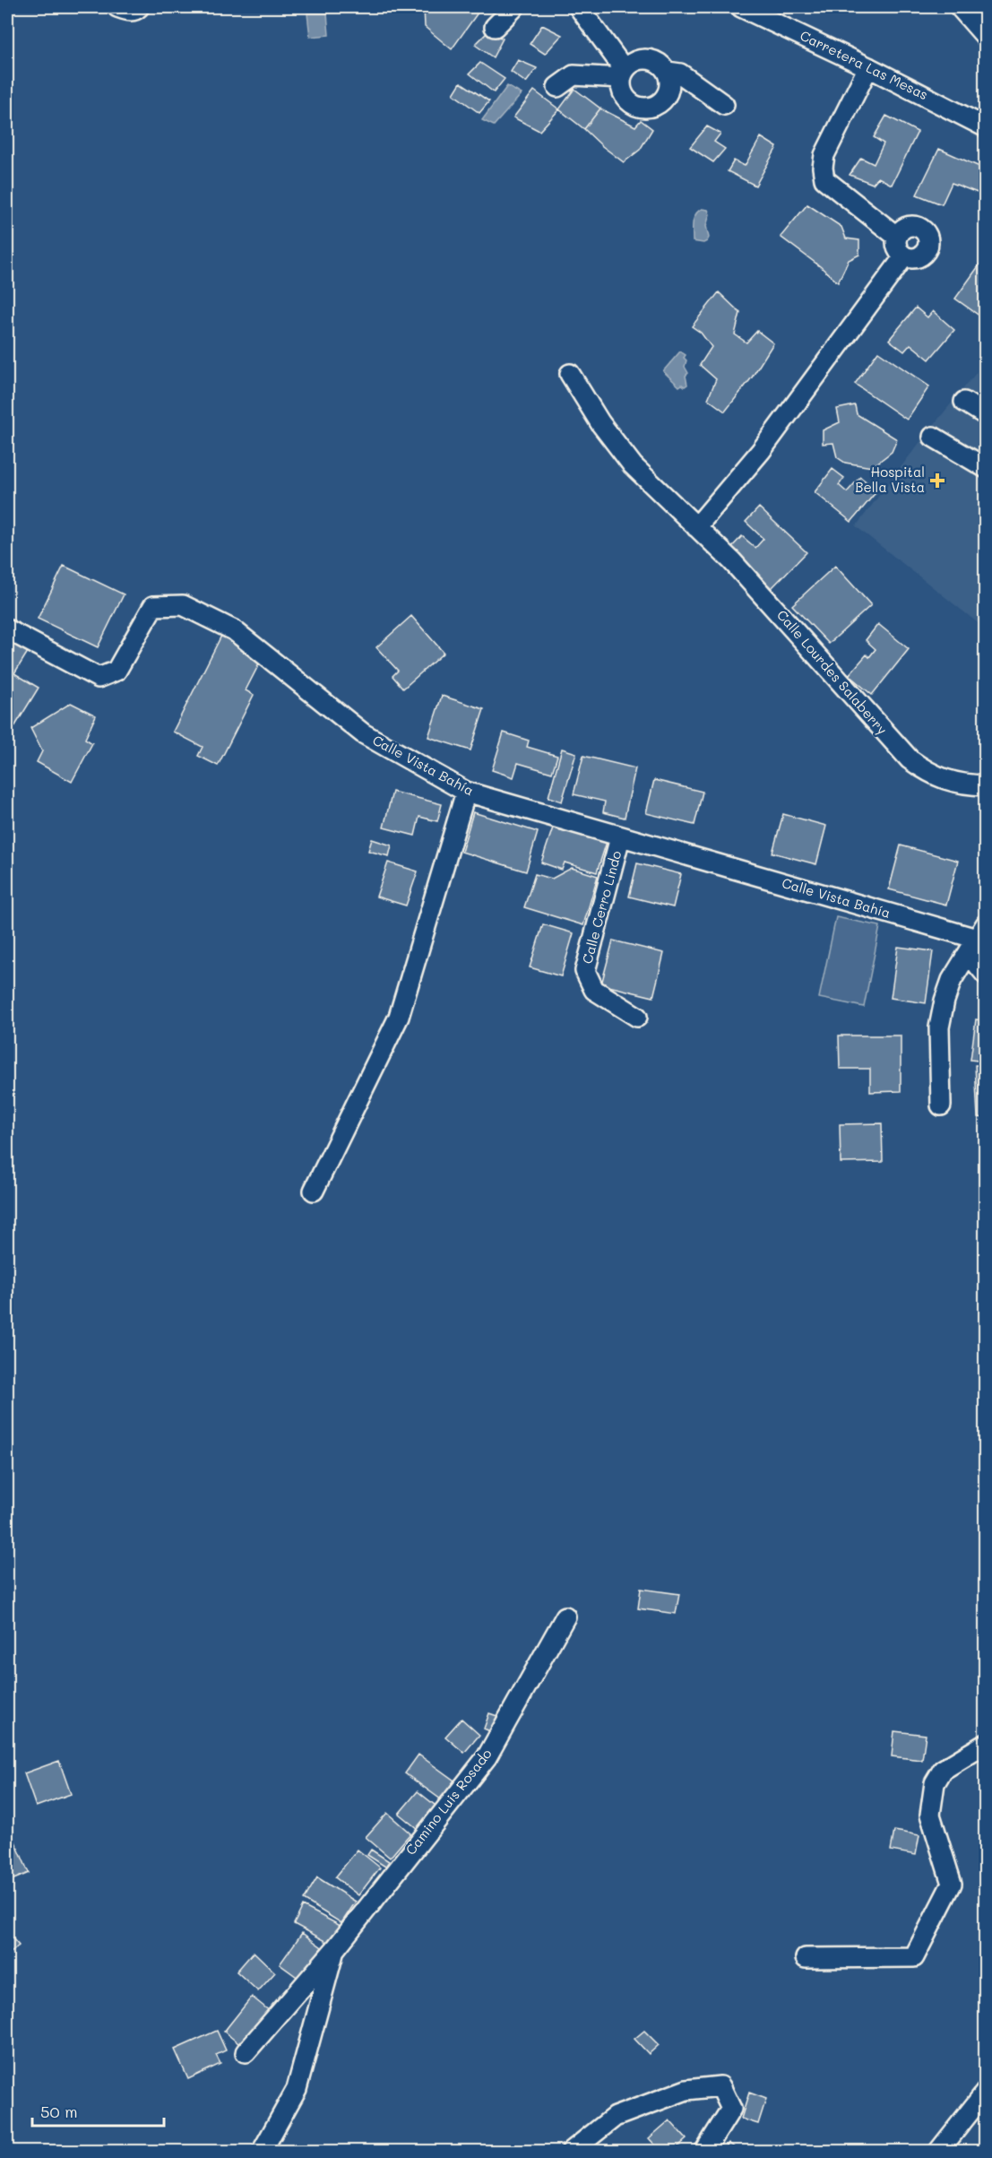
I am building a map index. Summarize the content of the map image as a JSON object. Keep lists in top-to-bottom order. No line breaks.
{"streets":{"street":["Carretera Las Mesas","Calle Lourdes Salaberry","Calle Vista Bahía","Calle Cerro Lindo","Camino Luis Rosado"]},"crossings":[["Calle Vista Bahía","Calle Cerro Lindo"]],"places":{"health":["Hospital Bella Vista"]},"scale_bar":"50 m"}
